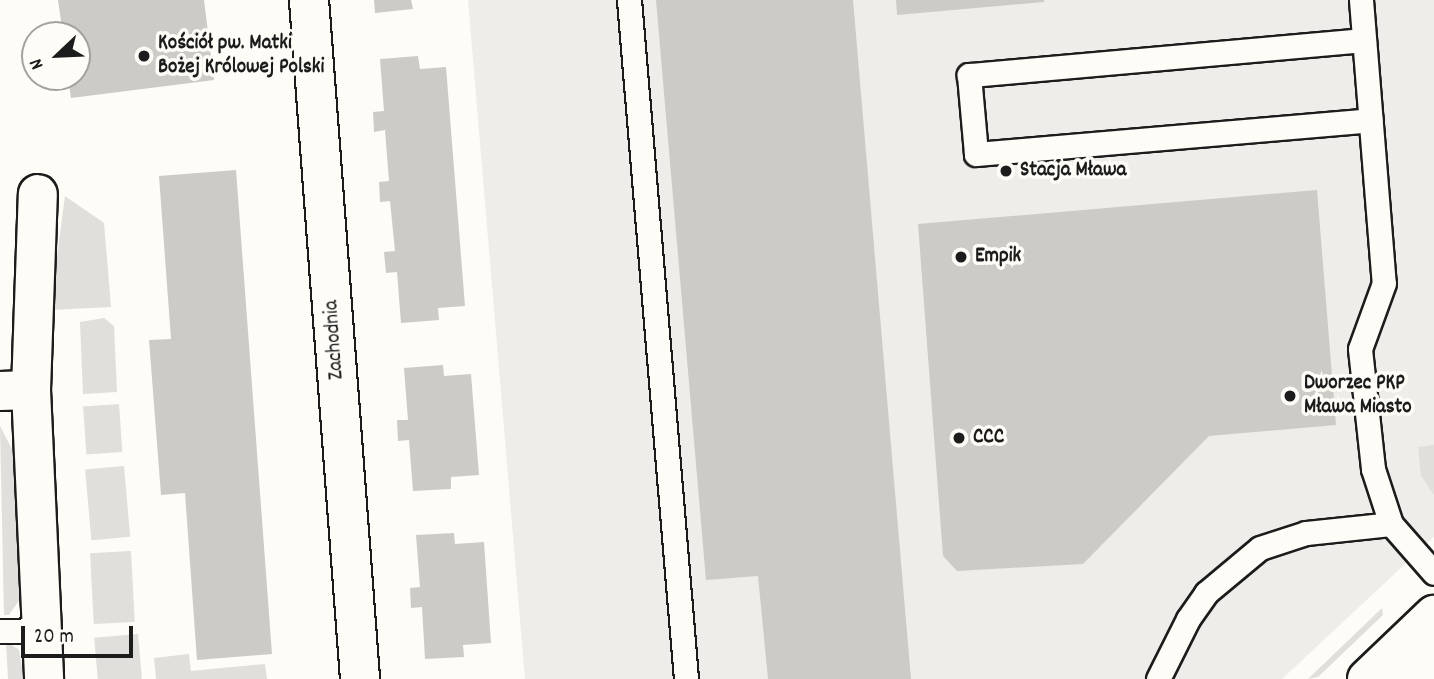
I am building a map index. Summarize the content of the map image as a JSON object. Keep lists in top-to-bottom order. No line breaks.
{"streets":{"street":["Zachodnia"]},"places":["Kościół pw. Matki Bożej Królowej Polski","Stacja Mława","Empik","Dworzec PKP Mława Miasto","CCC"],"scale_bar":"20 m","north":"bottom left"}
